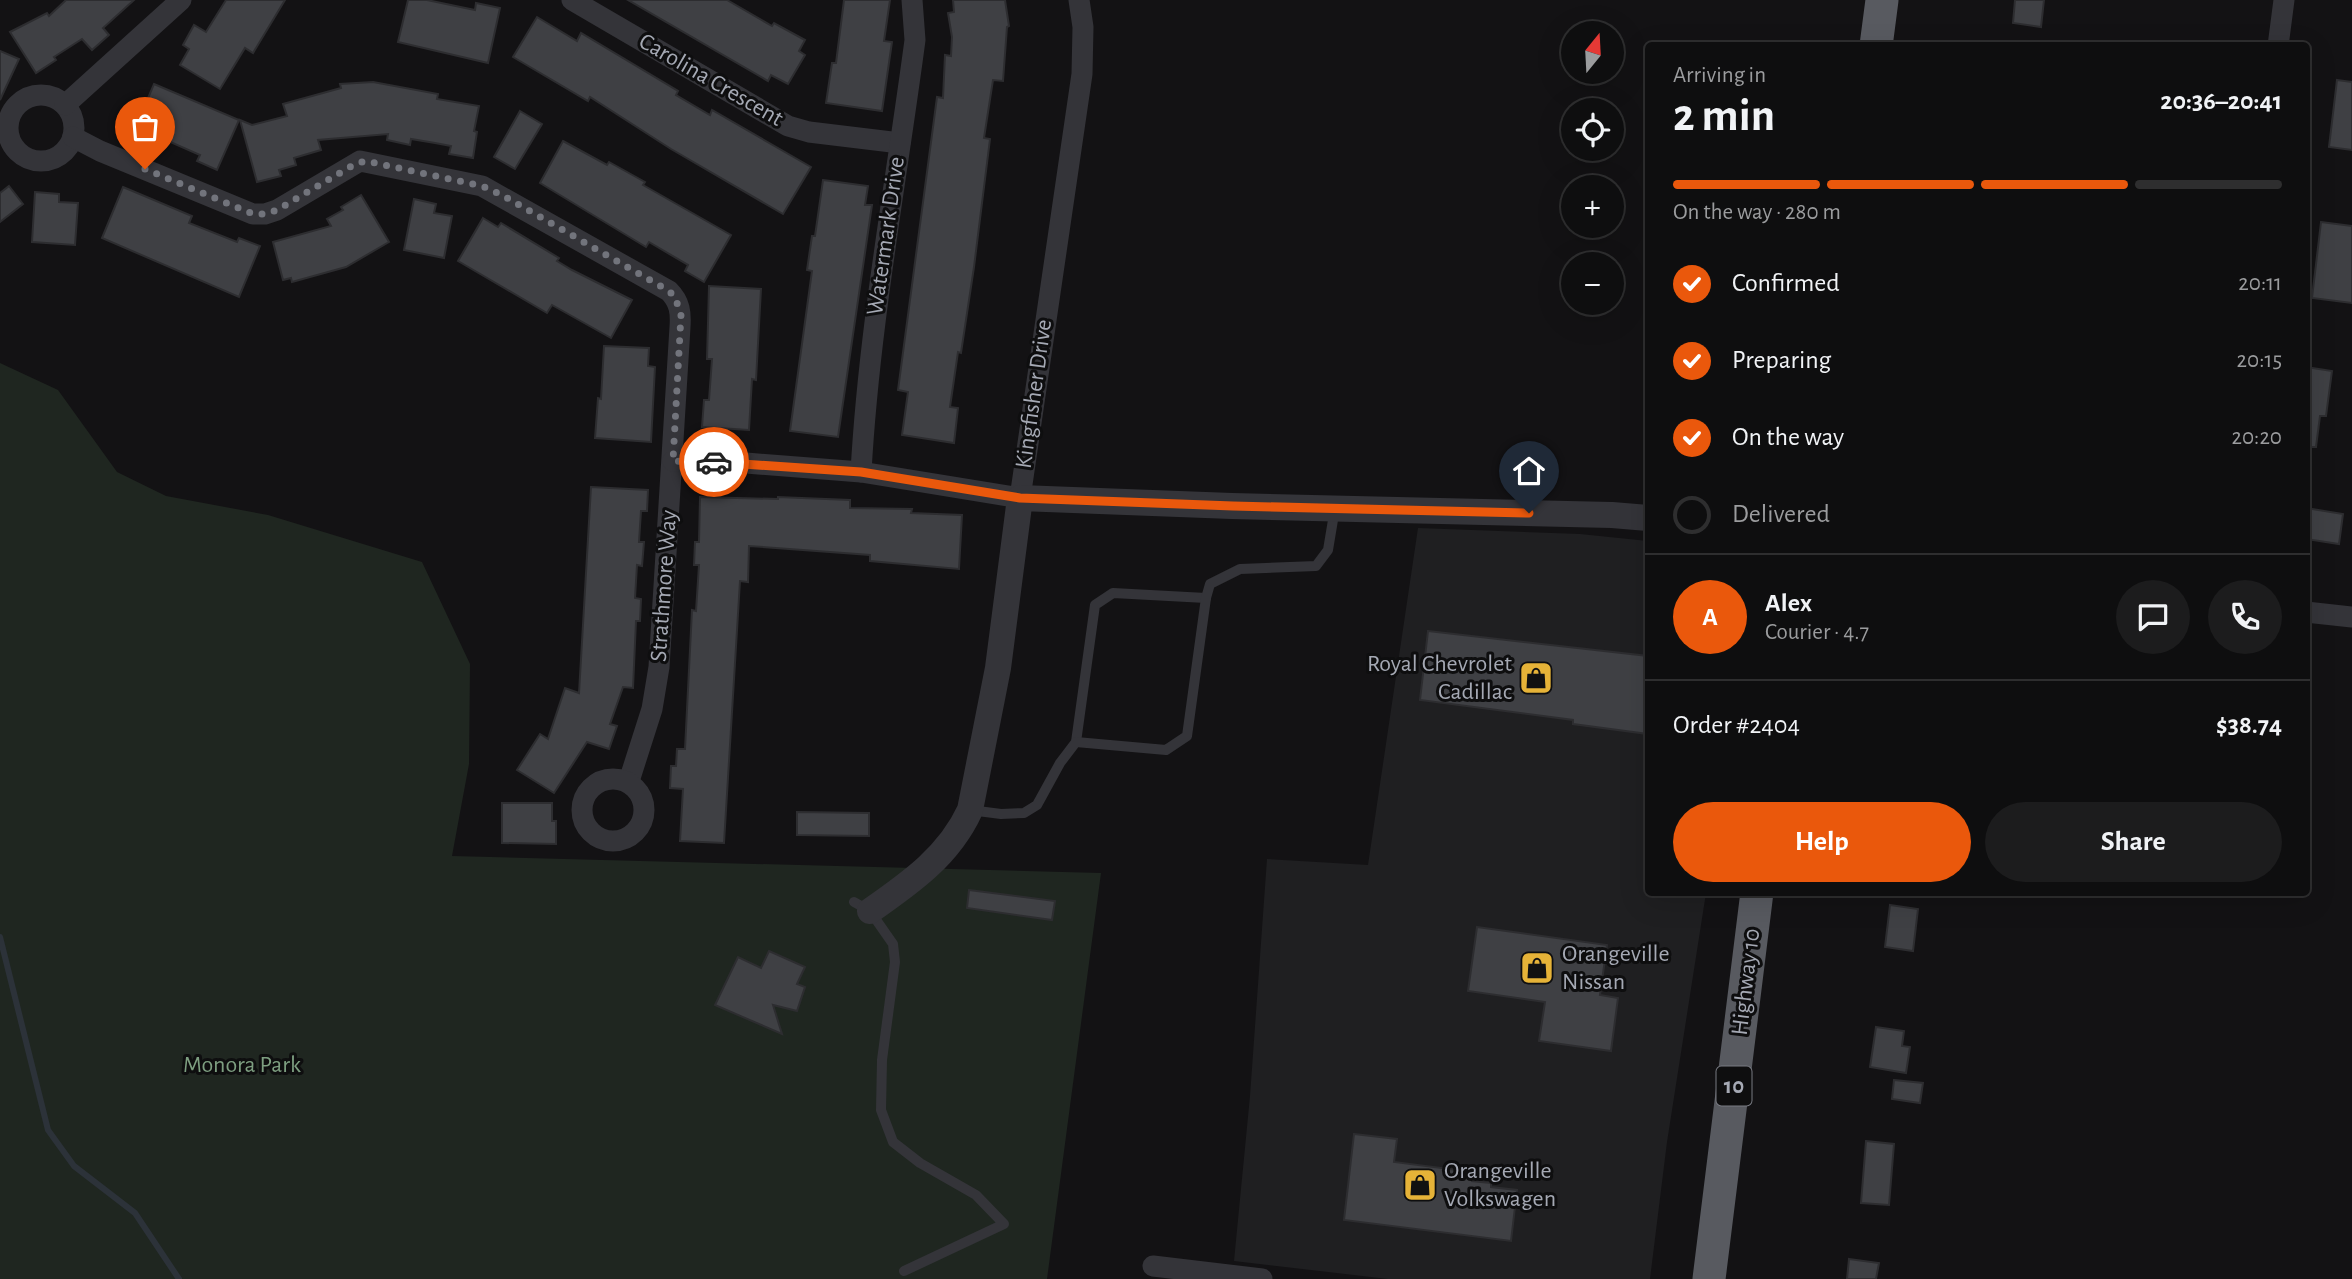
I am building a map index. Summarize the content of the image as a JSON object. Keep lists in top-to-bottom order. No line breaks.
{"streets":{"highway":["Highway 10","10"],"street":["Carolina Crescent","Watermark Drive","Kingfisher Drive","Strathmore Way"]},"crossings":[["Carolina Crescent","Watermark Drive"]],"parks":["Monora Park"],"places":{"shop":["Royal Chevrolet Cadillac","Orangeville Nissan","Orangeville Volkswagen"]},"north":"top","page":{"map_buttons":["+","−"],"heading":["2 min","Arriving in","20:36–20:41"],"panel":["Alex","Courier · 4.7","Order #2404","$38.74"],"bar":"On the way · 280 m","list":[["Confirmed","20:11"],["Preparing","20:15"],["On the way","20:20"],"Delivered"],"round":"A","buttons":["Help","Share"]}}
